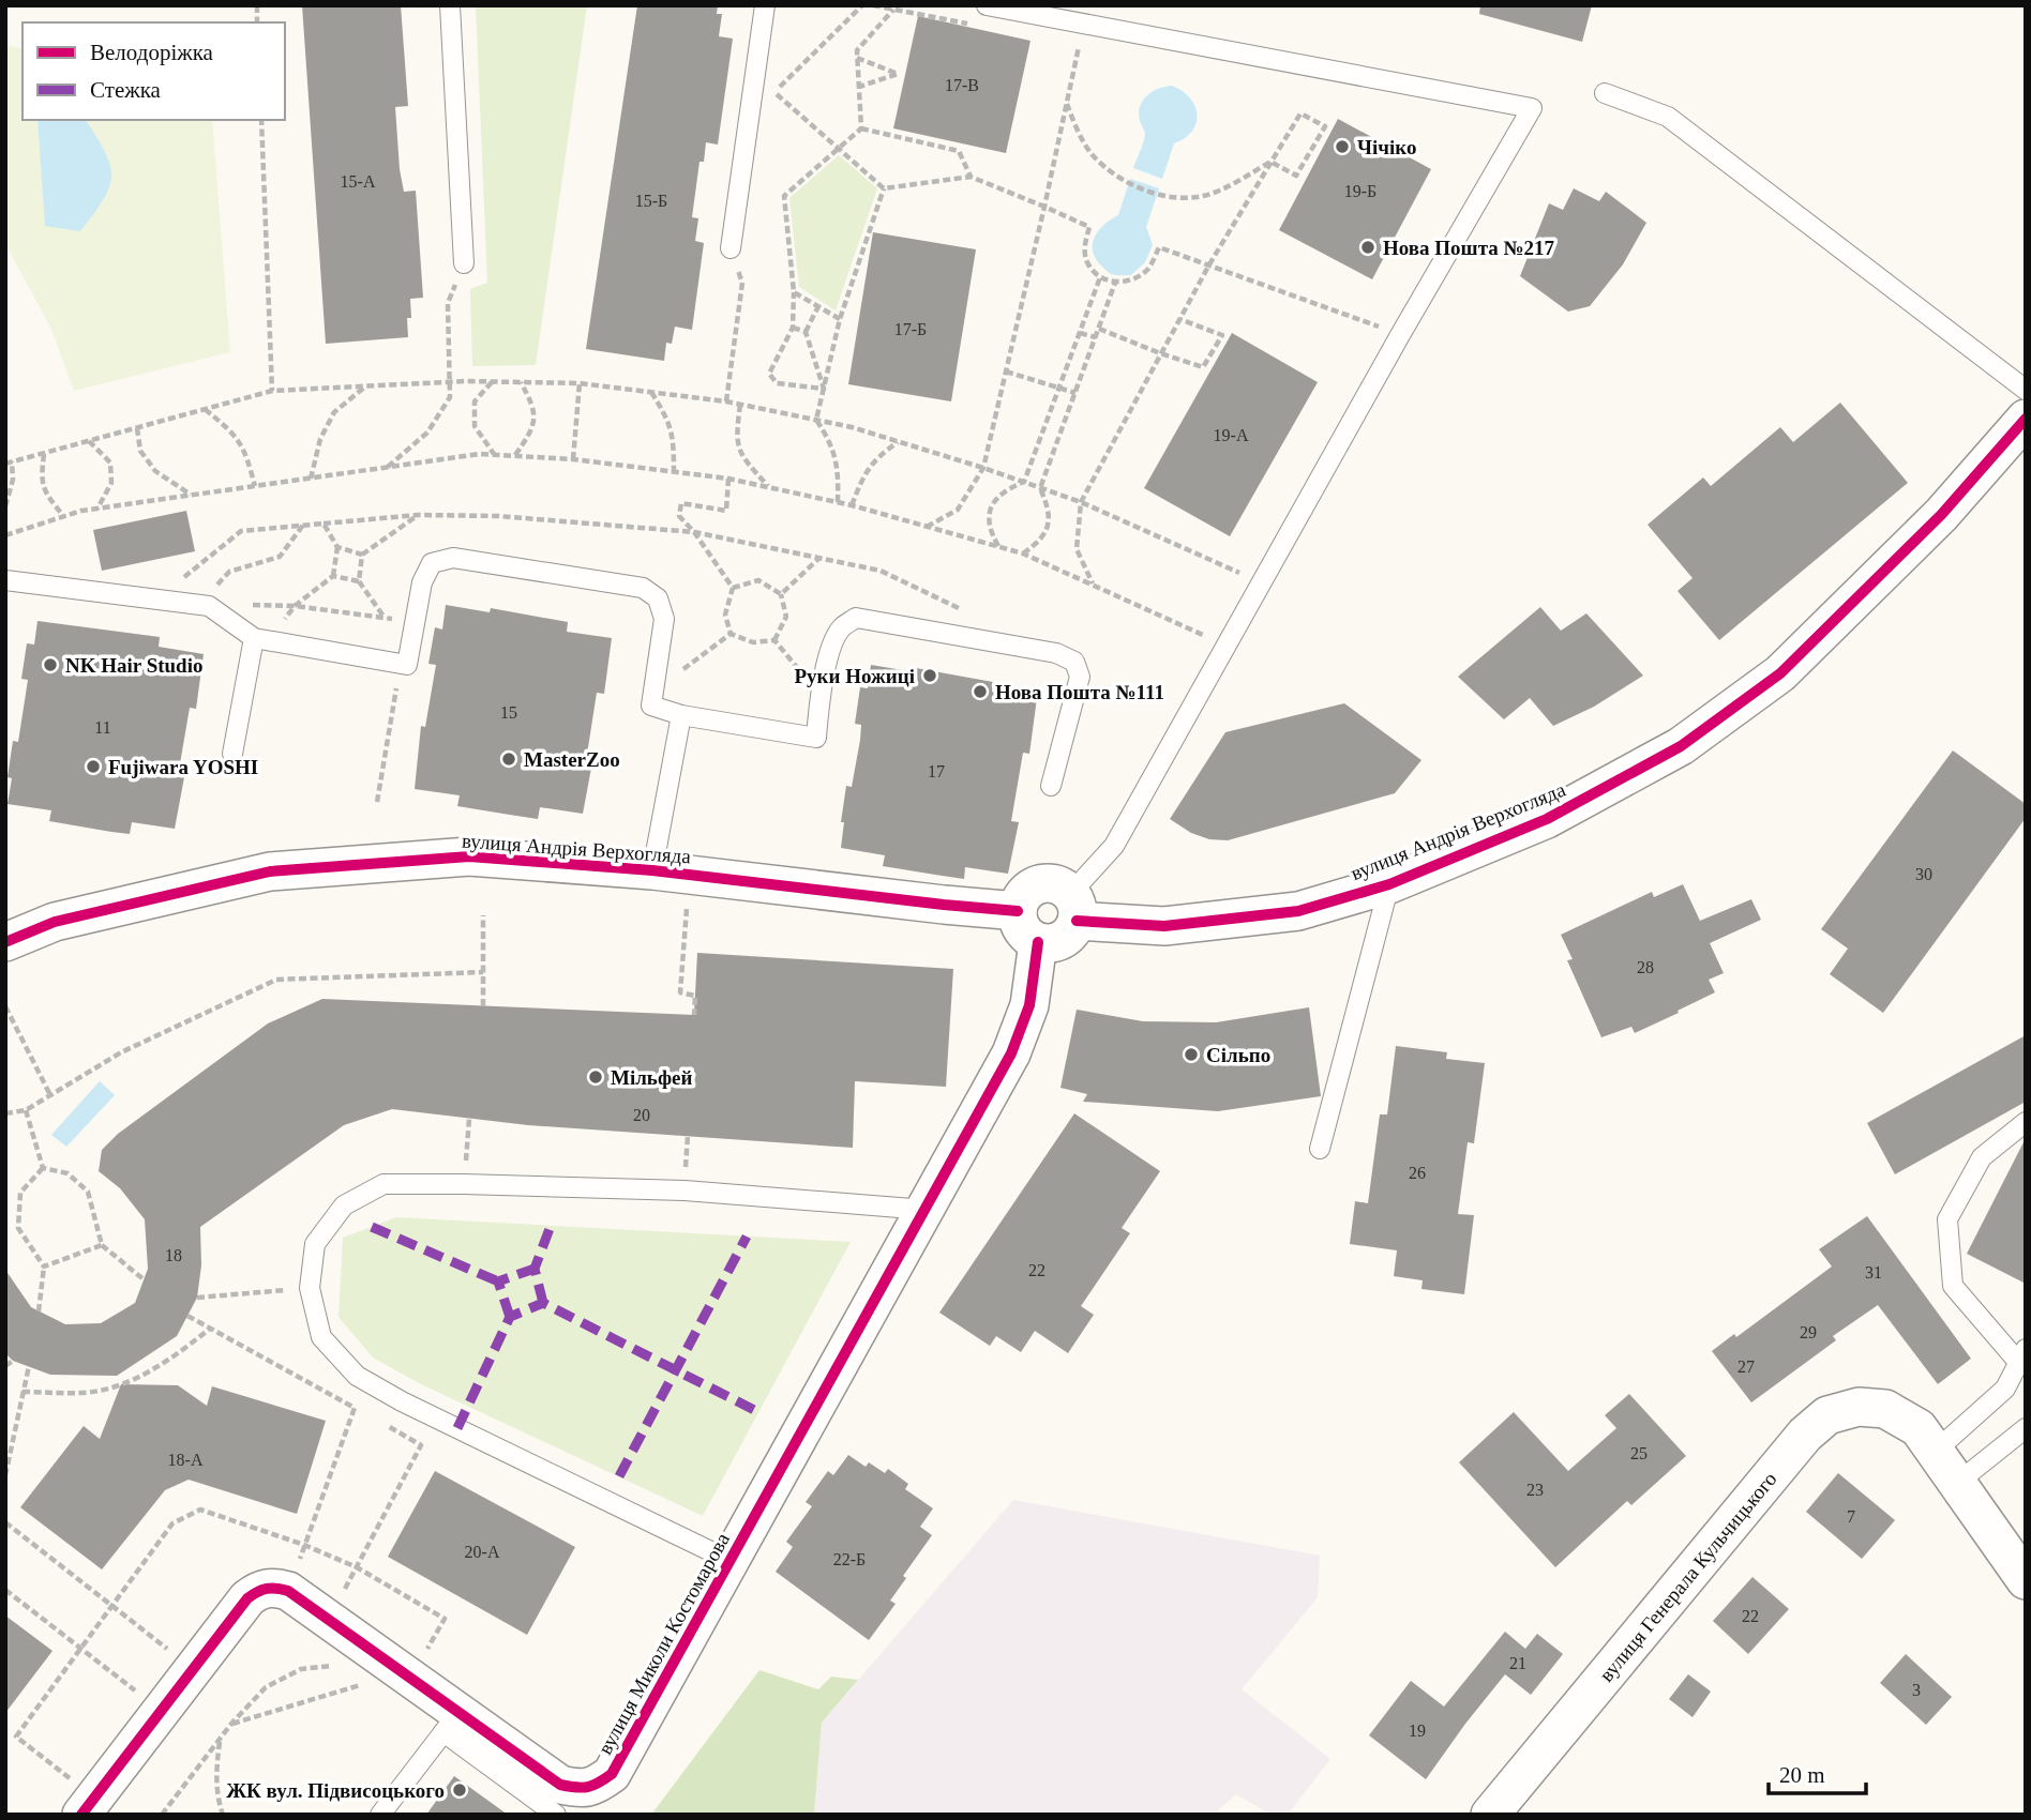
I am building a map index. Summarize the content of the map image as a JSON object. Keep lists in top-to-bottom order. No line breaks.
{"streets":{"street":["вулиця Андрія Верхогляда","вулиця Генерала Кульчицького","вулиця Миколи Костомарова"]},"crossings":[["вулиця Андрія Верхогляда","вулиця Миколи Костомарова"]],"places":["Чічіко","Нова Пошта №217","NK Hair Studio","Руки Ножиці","Нова Пошта №111","MasterZoo","Fujiwara YOSHI","Сільпо","Мільфей","ЖК вул. Підвисоцького"],"house_numbers":["17-В","15-А","19-Б","15-Б","17-Б","19-А","15","11","17","30","28","20","26","18","22","31","29","27","25","18-А","23","7","20-А","22-Б","22","21","3","19"],"legend":["Велодоріжка","Стежка"],"scale_bar":"20 m"}
